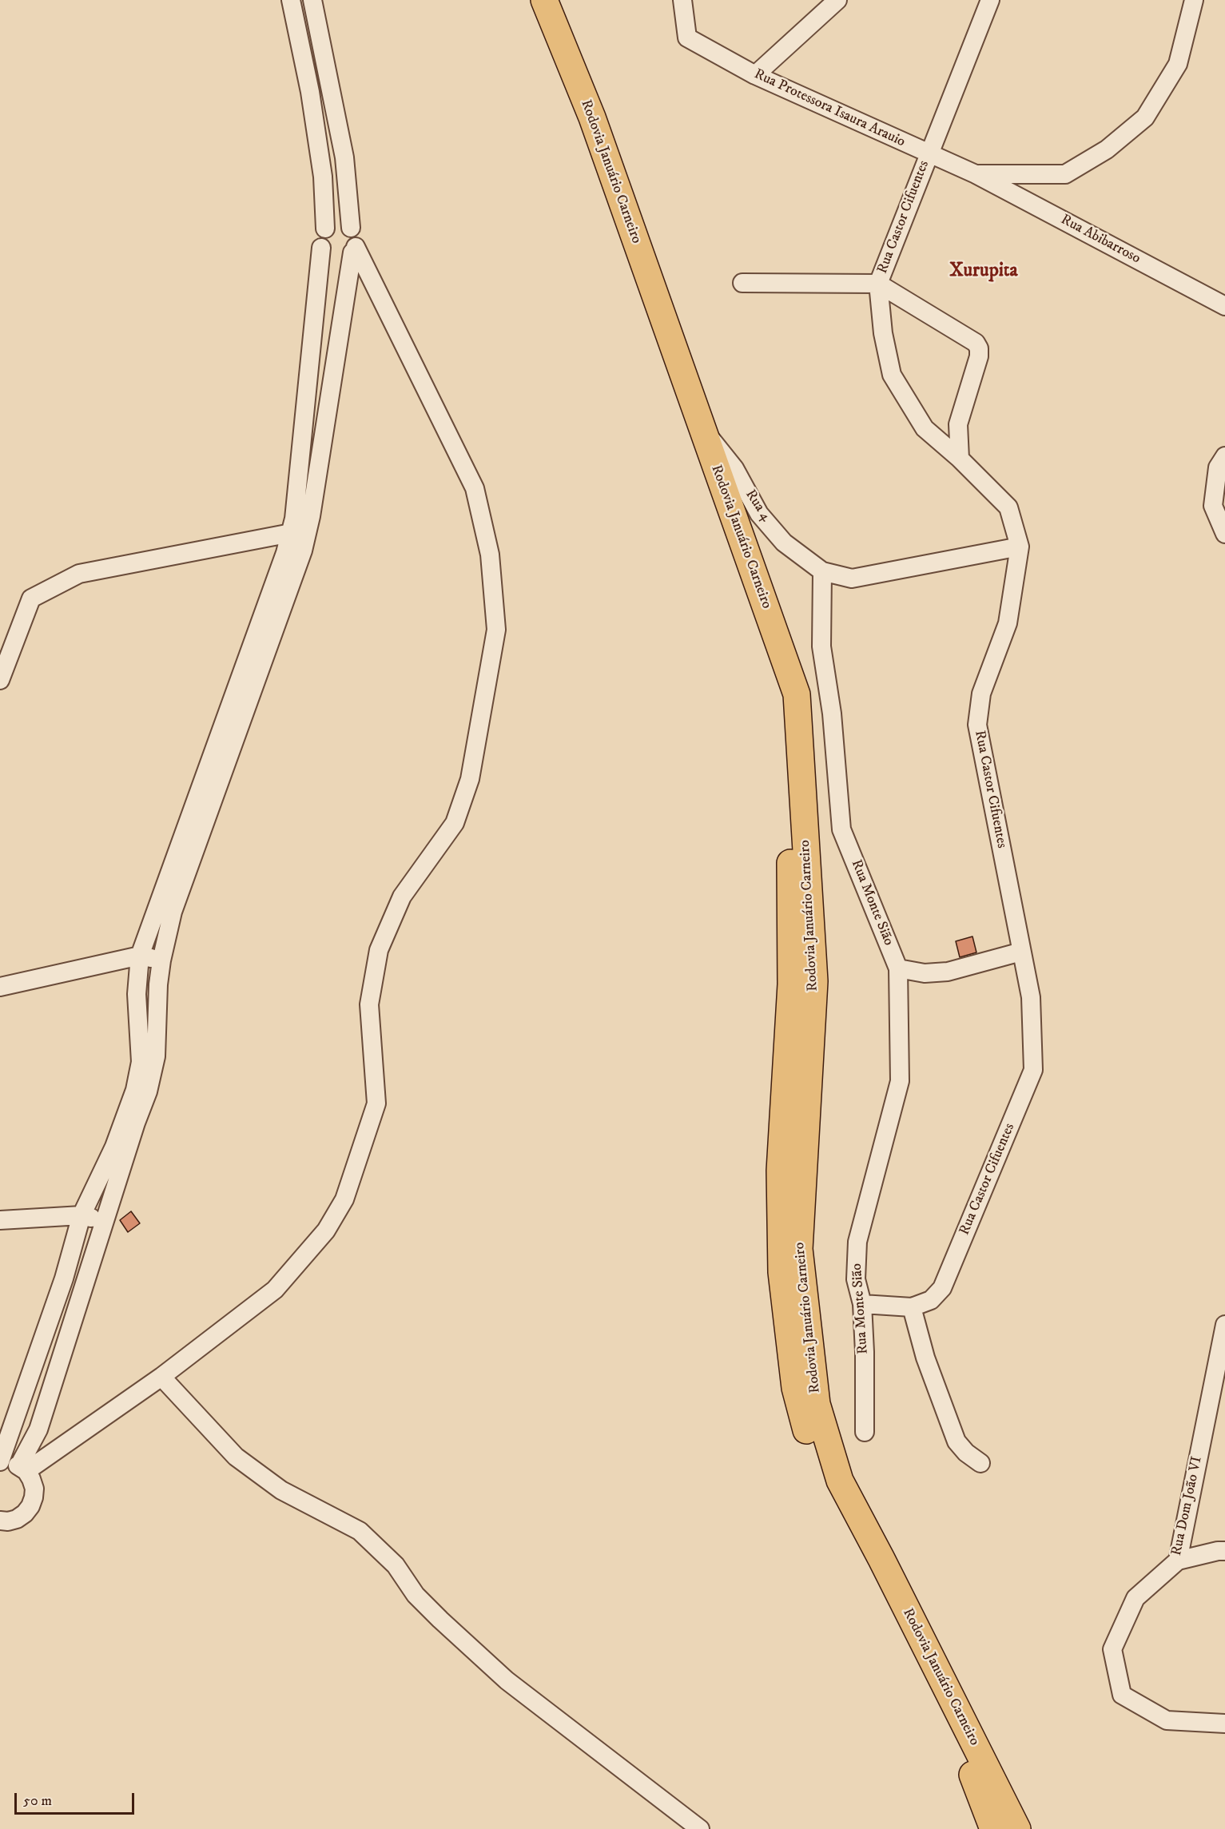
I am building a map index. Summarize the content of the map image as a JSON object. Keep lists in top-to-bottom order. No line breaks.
{"streets":{"highway":["Rodovia Januário Carneiro"],"street":["Rua Protessora Isaura Arauio","Rua Castor Cifuentes","Rua Abibarroso","Rua 4","Rua Monte Sião","Rua Dom João VI"]},"crossings":[["Rua Protessora Isaura Arauio","Rua Castor Cifuentes"],["Rua Protessora Isaura Arauio","Rua Abibarroso"],["Rodovia Januário Carneiro","Rua 4"],["Rua Castor Cifuentes","Rua Monte Sião"],["Rua 4","Rua Monte Sião"]],"districts":["Xurupita"],"scale_bar":"50 m"}
